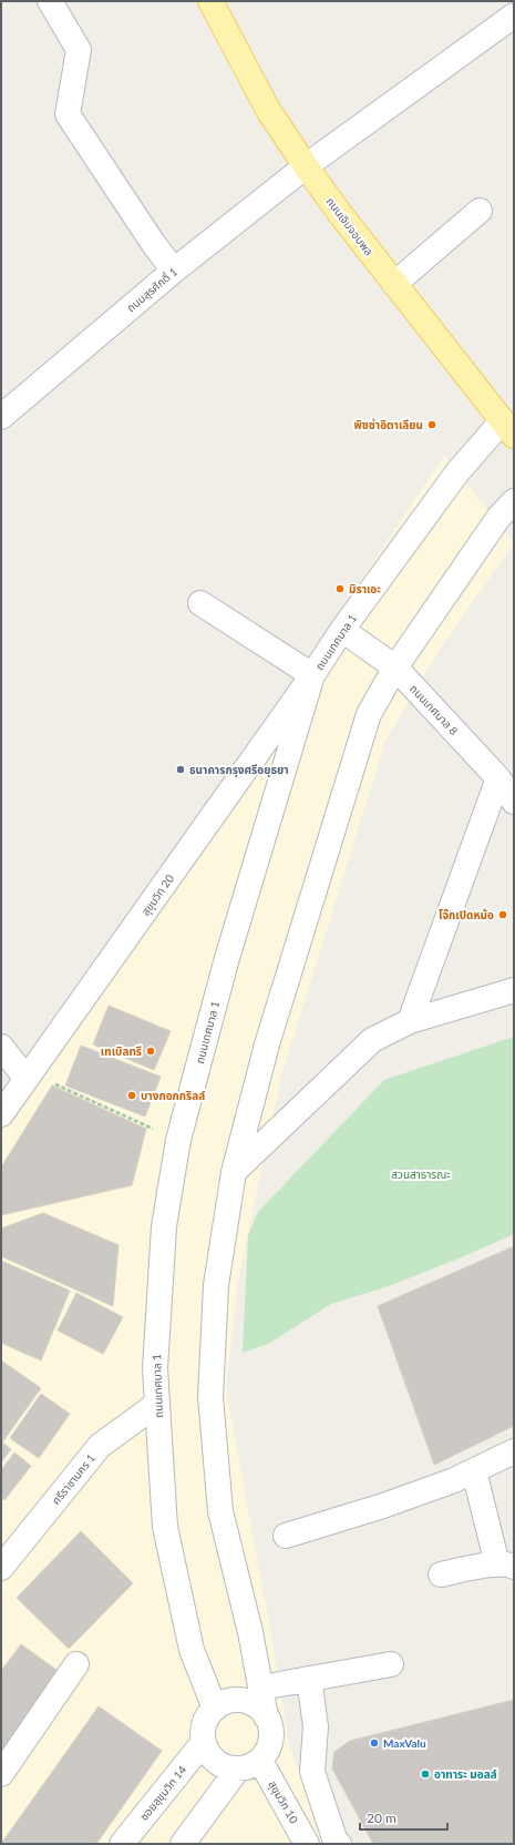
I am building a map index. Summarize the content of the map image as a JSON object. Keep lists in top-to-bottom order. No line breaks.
{"streets":{"main road":["ถนนเจิมจอมพล"],"street":["ถนนสุรศักดิ์ 1","ถนนเทศบาล 1","ถนนเทศบาล 8","สุขุมวิท 20","ศรีราชานคร 1","ซอยสุขุมวิท 14","สุขุมวิท 10"]},"crossings":[["ถนนเจิมจอมพล","ถนนสุรศักดิ์ 1"],["ถนนเจิมจอมพล","ถนนเทศบาล 1"],["ถนนเทศบาล 1","ถนนเทศบาล 8"],["ถนนเทศบาล 1","สุขุมวิท 20"],["ถนนเทศบาล 1","ศรีราชานคร 1"],["ถนนเทศบาล 1","ซอยสุขุมวิท 14"],["ถนนเทศบาล 1","สุขุมวิท 10"],["ซอยสุขุมวิท 14","สุขุมวิท 10"]],"parks":["สวนสาธารณะ"],"places":["พิซซ่าอิตาเลียน","มิราเอะ","ธนาคารกรุงศรีอยุธยา","โจ๊กเปิดหม้อ","เทเบิลทรี","บางกอกกริลล์","MaxValu","อาทาระ มอลล์"],"scale_bar":"20 m"}
